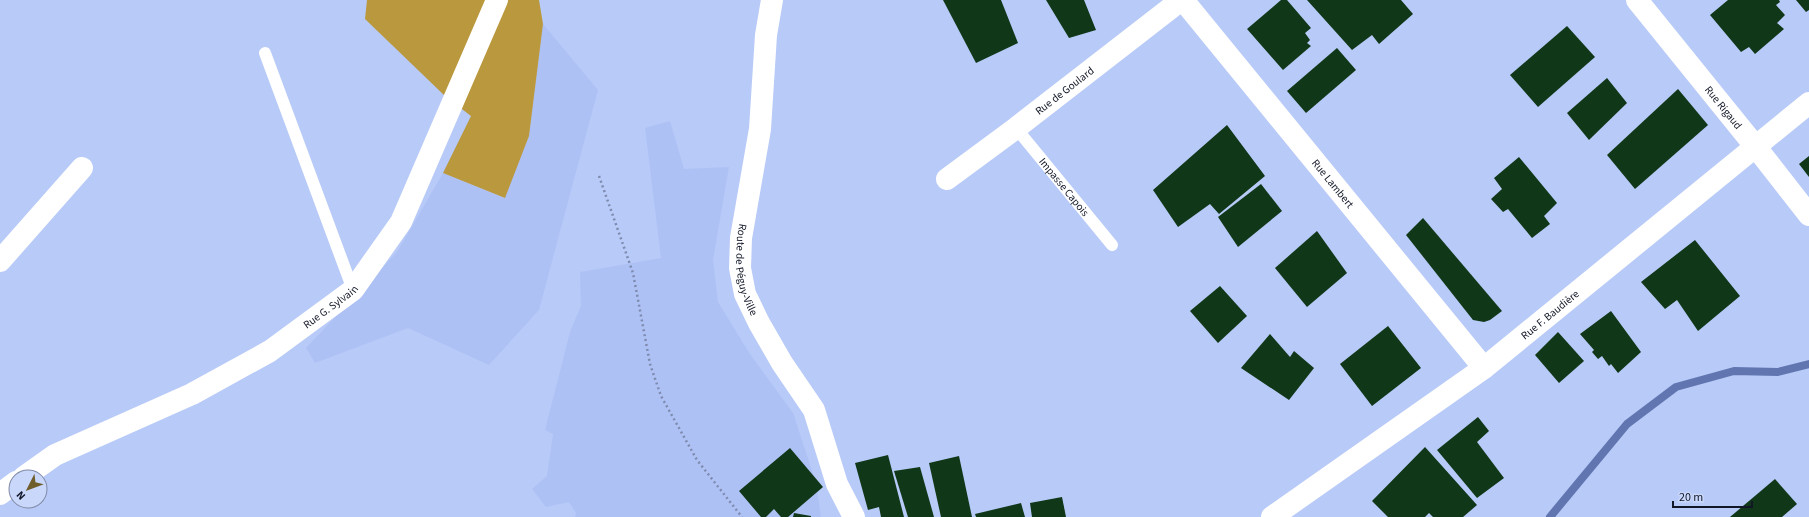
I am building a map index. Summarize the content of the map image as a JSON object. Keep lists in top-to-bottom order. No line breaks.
{"streets":{"street":["Rue de Goulard","Rue Rigaud","Rue Lambert","Route de Péguy-Ville","Rue G. Sylvain","Rue F. Baudière"],"lane":["Impasse Capois"]},"crossings":[["Rue de Goulard","Rue Lambert"],["Rue de Goulard","Impasse Capois"],["Rue Rigaud","Rue F. Baudière"],["Rue Lambert","Rue F. Baudière"]],"scale_bar":"20 m","north":"bottom left"}
